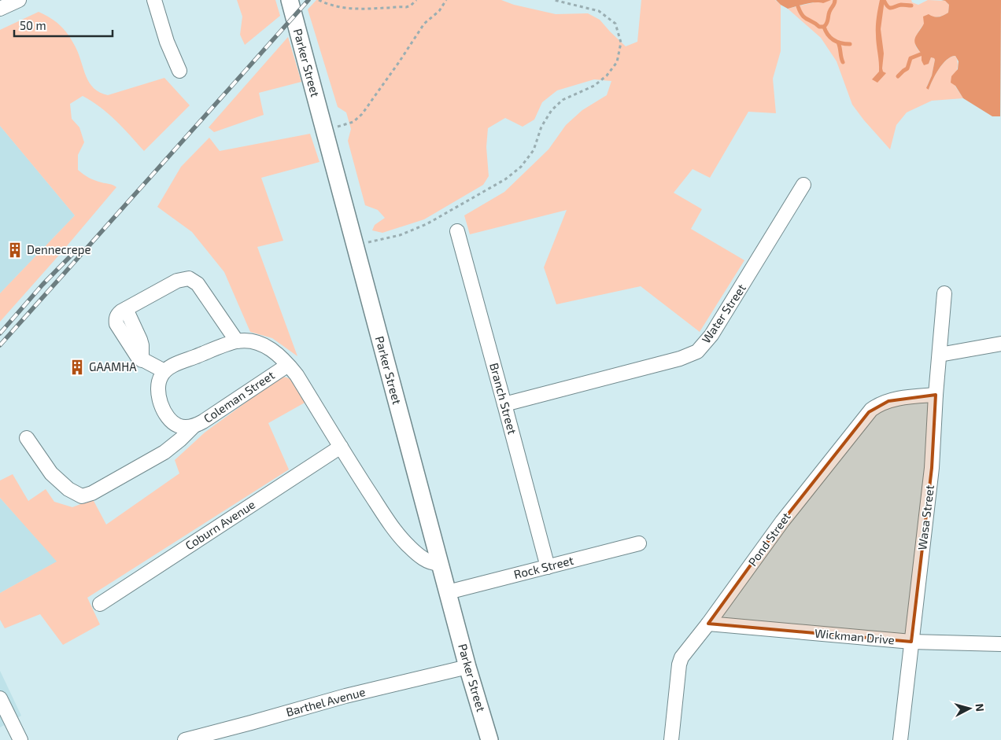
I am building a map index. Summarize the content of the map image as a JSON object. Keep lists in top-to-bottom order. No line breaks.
{"streets":{"main road":["Parker Street"],"street":["Water Street","Coleman Street","Branch Street","Wasa Street","Coburn Avenue","Pond Street","Rock Street","Wickman Drive","Barthel Avenue"]},"crossings":[["Parker Street","Coleman Street"],["Parker Street","Rock Street"],["Parker Street","Barthel Avenue"],["Water Street","Branch Street"],["Coleman Street","Coburn Avenue"],["Branch Street","Rock Street"],["Wasa Street","Pond Street"],["Wasa Street","Wickman Drive"],["Pond Street","Wickman Drive"]],"places":{"building":["Dennecrepe","GAAMHA"]},"scale_bar":"50 m","north":"right"}
